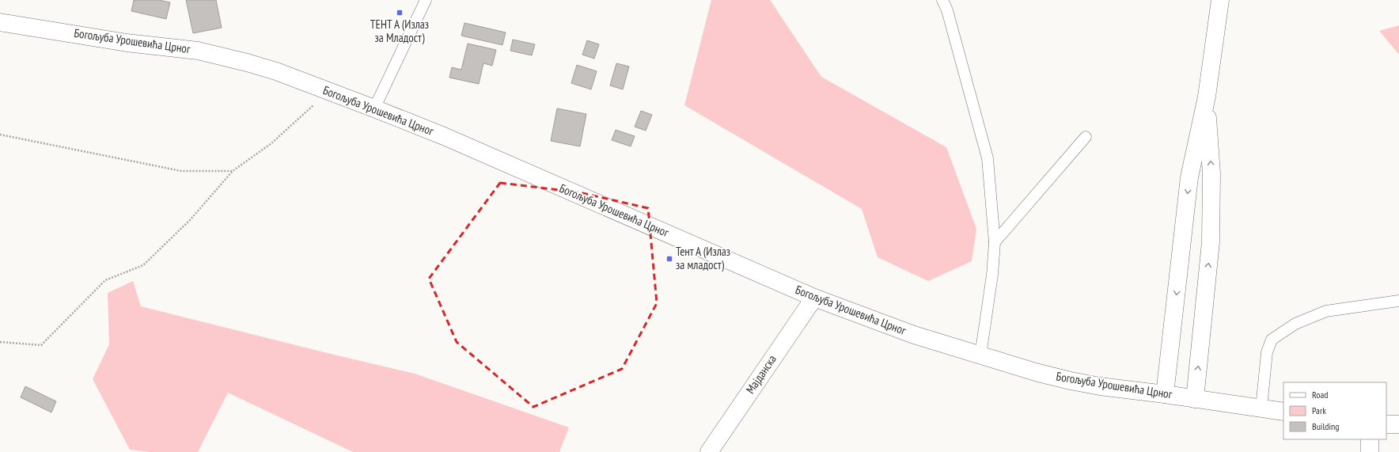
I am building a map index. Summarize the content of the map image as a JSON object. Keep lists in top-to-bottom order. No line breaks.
{"streets":{"street":["Богољуба Урошевића Црног","Мајданска"]},"crossings":[["Богољуба Урошевића Црног","Мајданска"]],"places":{"transit":["ТЕНТ А (Излаз за Младост)","Тент А (Излаз за младост)"]},"legend":["Road","Park","Building"]}
